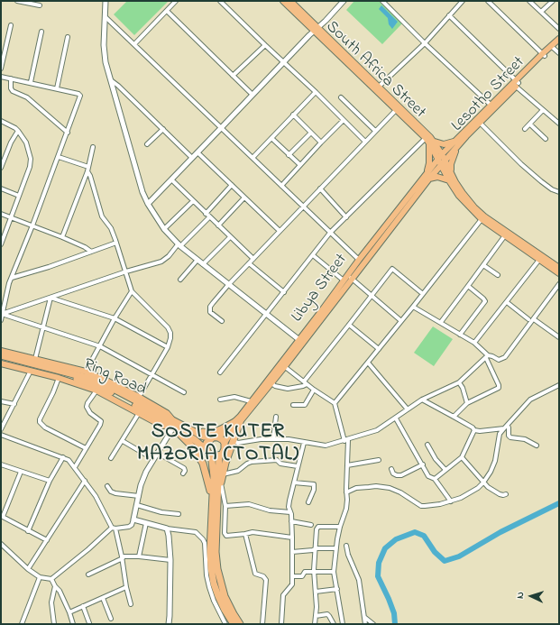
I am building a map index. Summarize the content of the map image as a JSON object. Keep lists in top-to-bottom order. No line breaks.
{"streets":{"highway":["Ring Road"],"main road":["South Africa Street","Lesotho Street","Libya Street"]},"crossings":[["South Africa Street","Lesotho Street"],["South Africa Street","Libya Street"],["Lesotho Street","Libya Street"],["Libya Street","Ring Road"]],"districts":["SOSTE KUTER MAZORIA (TOTAL)"],"north":"left"}
